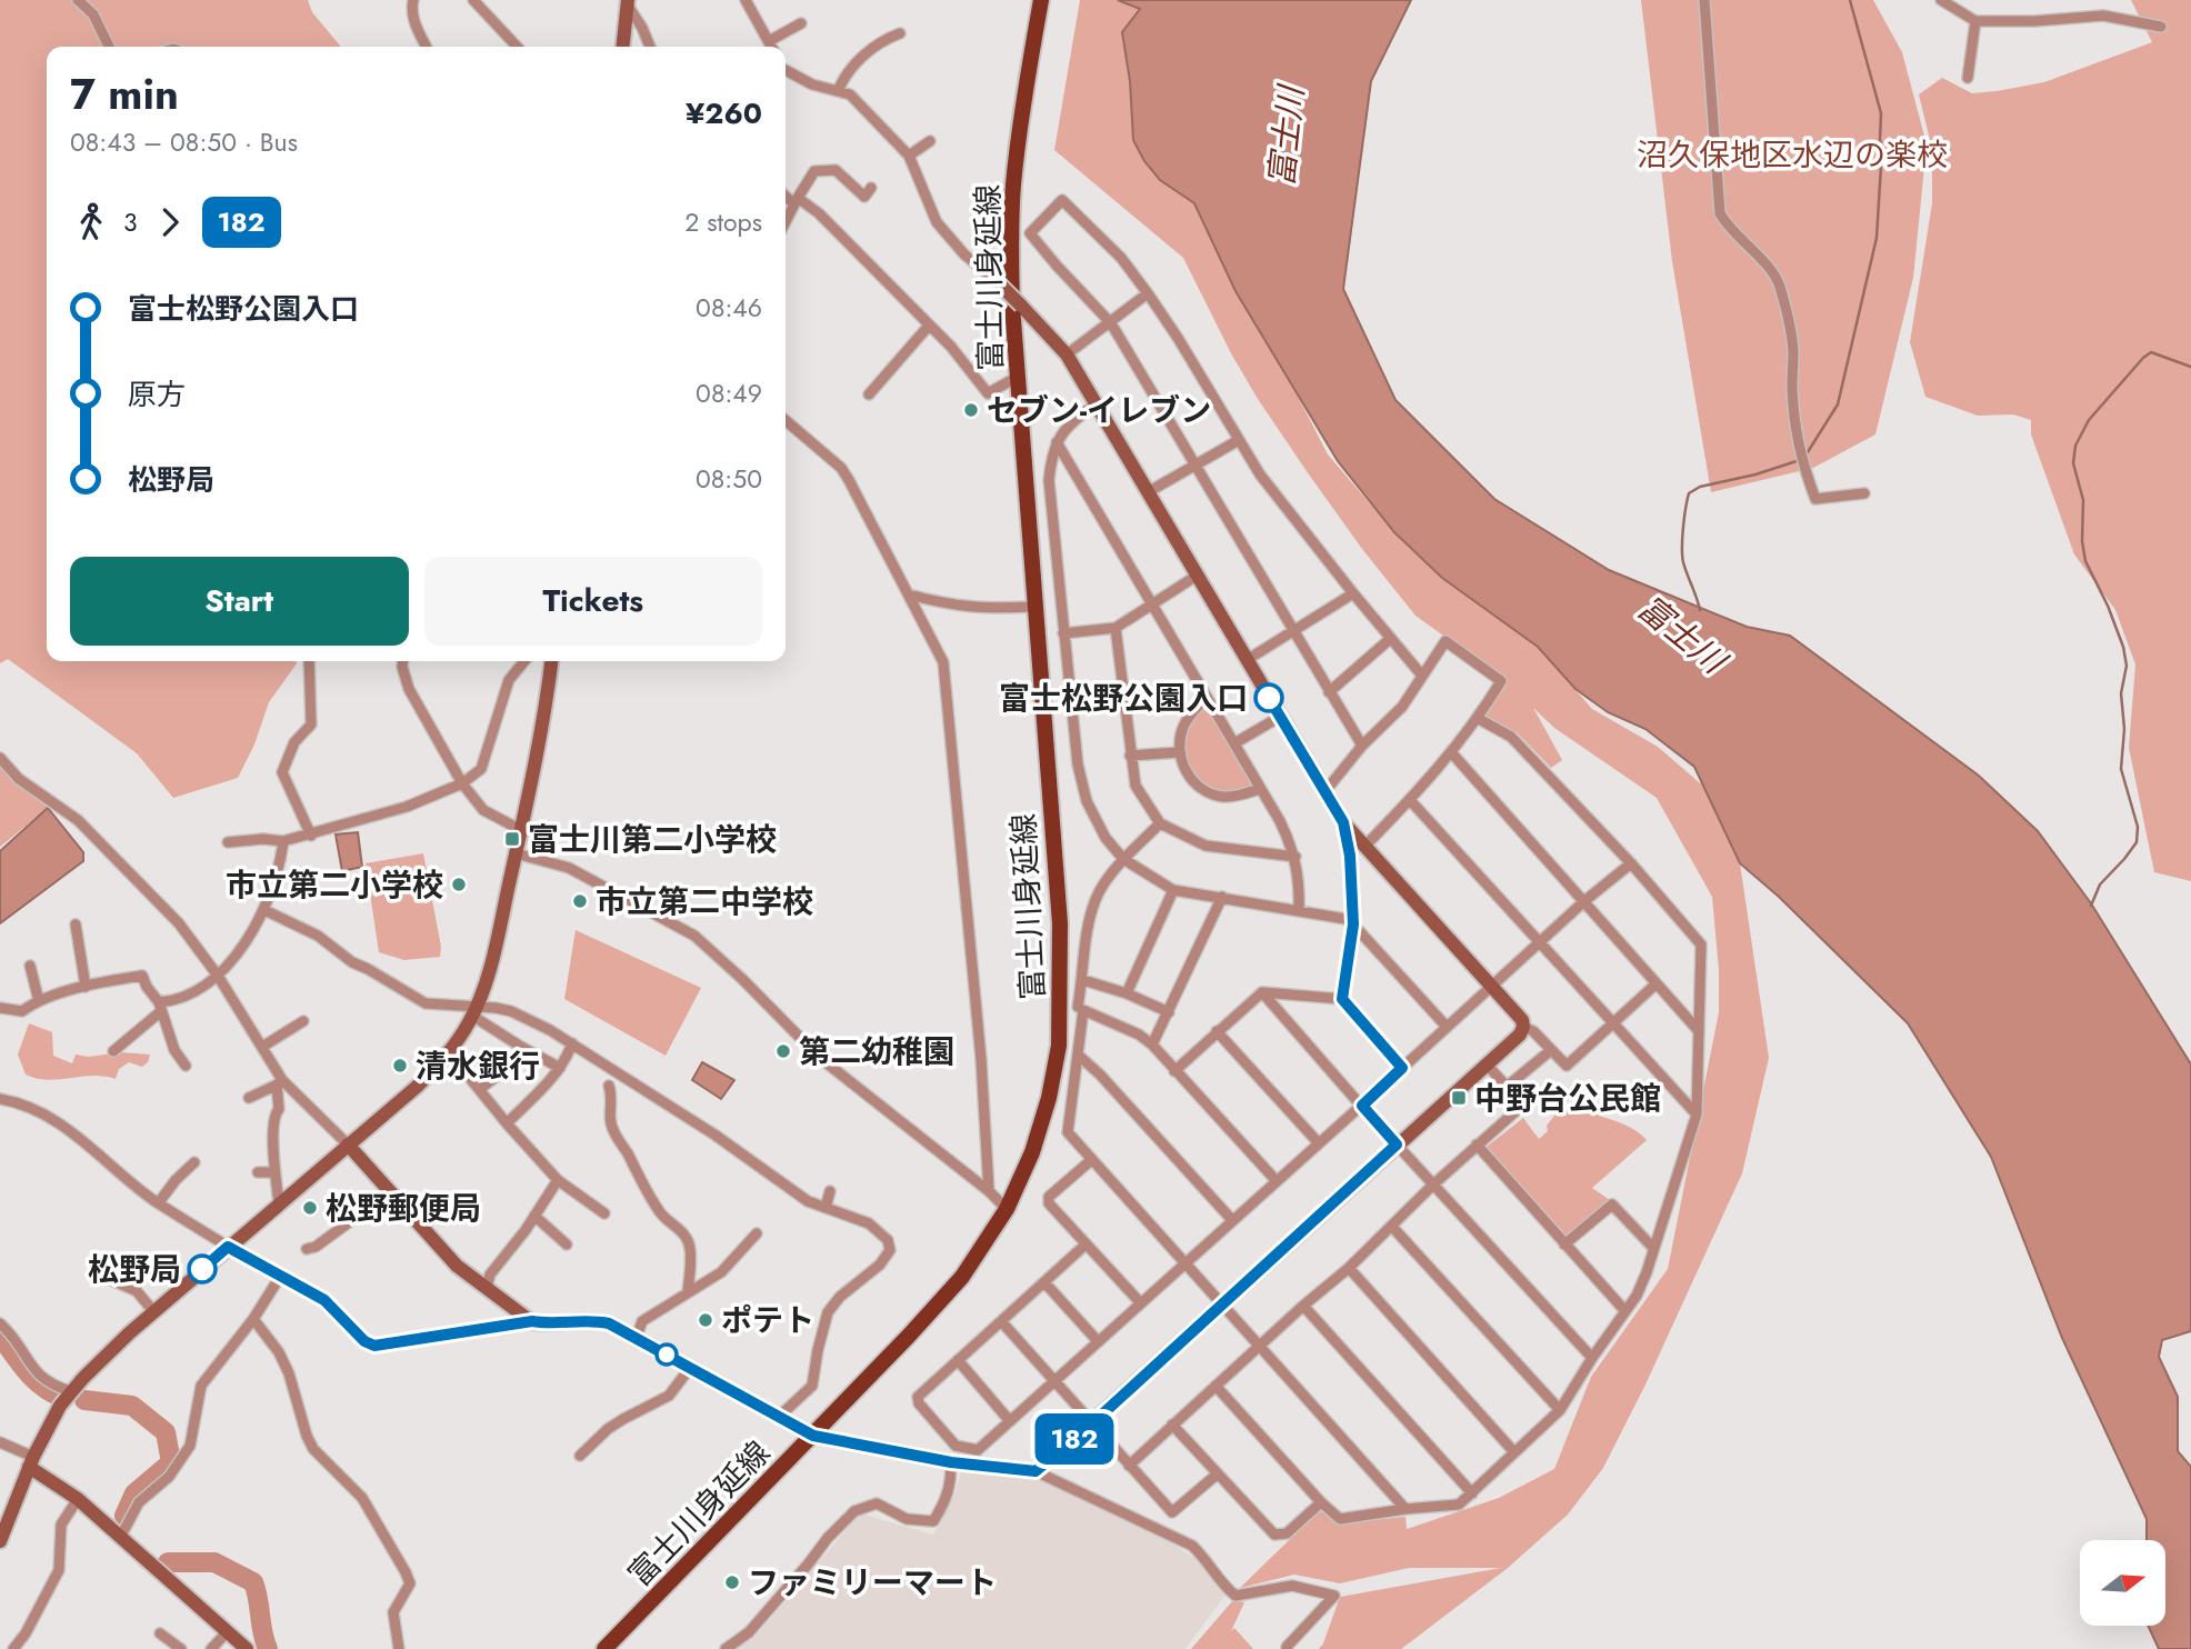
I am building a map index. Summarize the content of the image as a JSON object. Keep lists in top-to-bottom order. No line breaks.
{"streets":{"main road":["富士川身延線"]},"water":["富士川"],"parks":["沼久保地区水辺の楽校"],"places":{"other":["セブン-イレブン","富士松野公園入口","市立第二小学校","市立第二中学校","第二幼稚園","清水銀行","松野郵便局","松野局","ポテト","ファミリーマート"],"transit":["富士川第二小学校","中野台公民館"]},"lines":["bus line 182"],"north":"right","page":{"on_map":"182","heading":["7 min","08:43 – 08:50 · Bus","¥260"],"legs":["3","182","2 stops"],"list":[{"name":"富士松野公園入口","value":"08:46"},{"name":"原方","value":"08:49"},{"name":"松野局","value":"08:50"}],"buttons":["Start","Tickets"]}}
